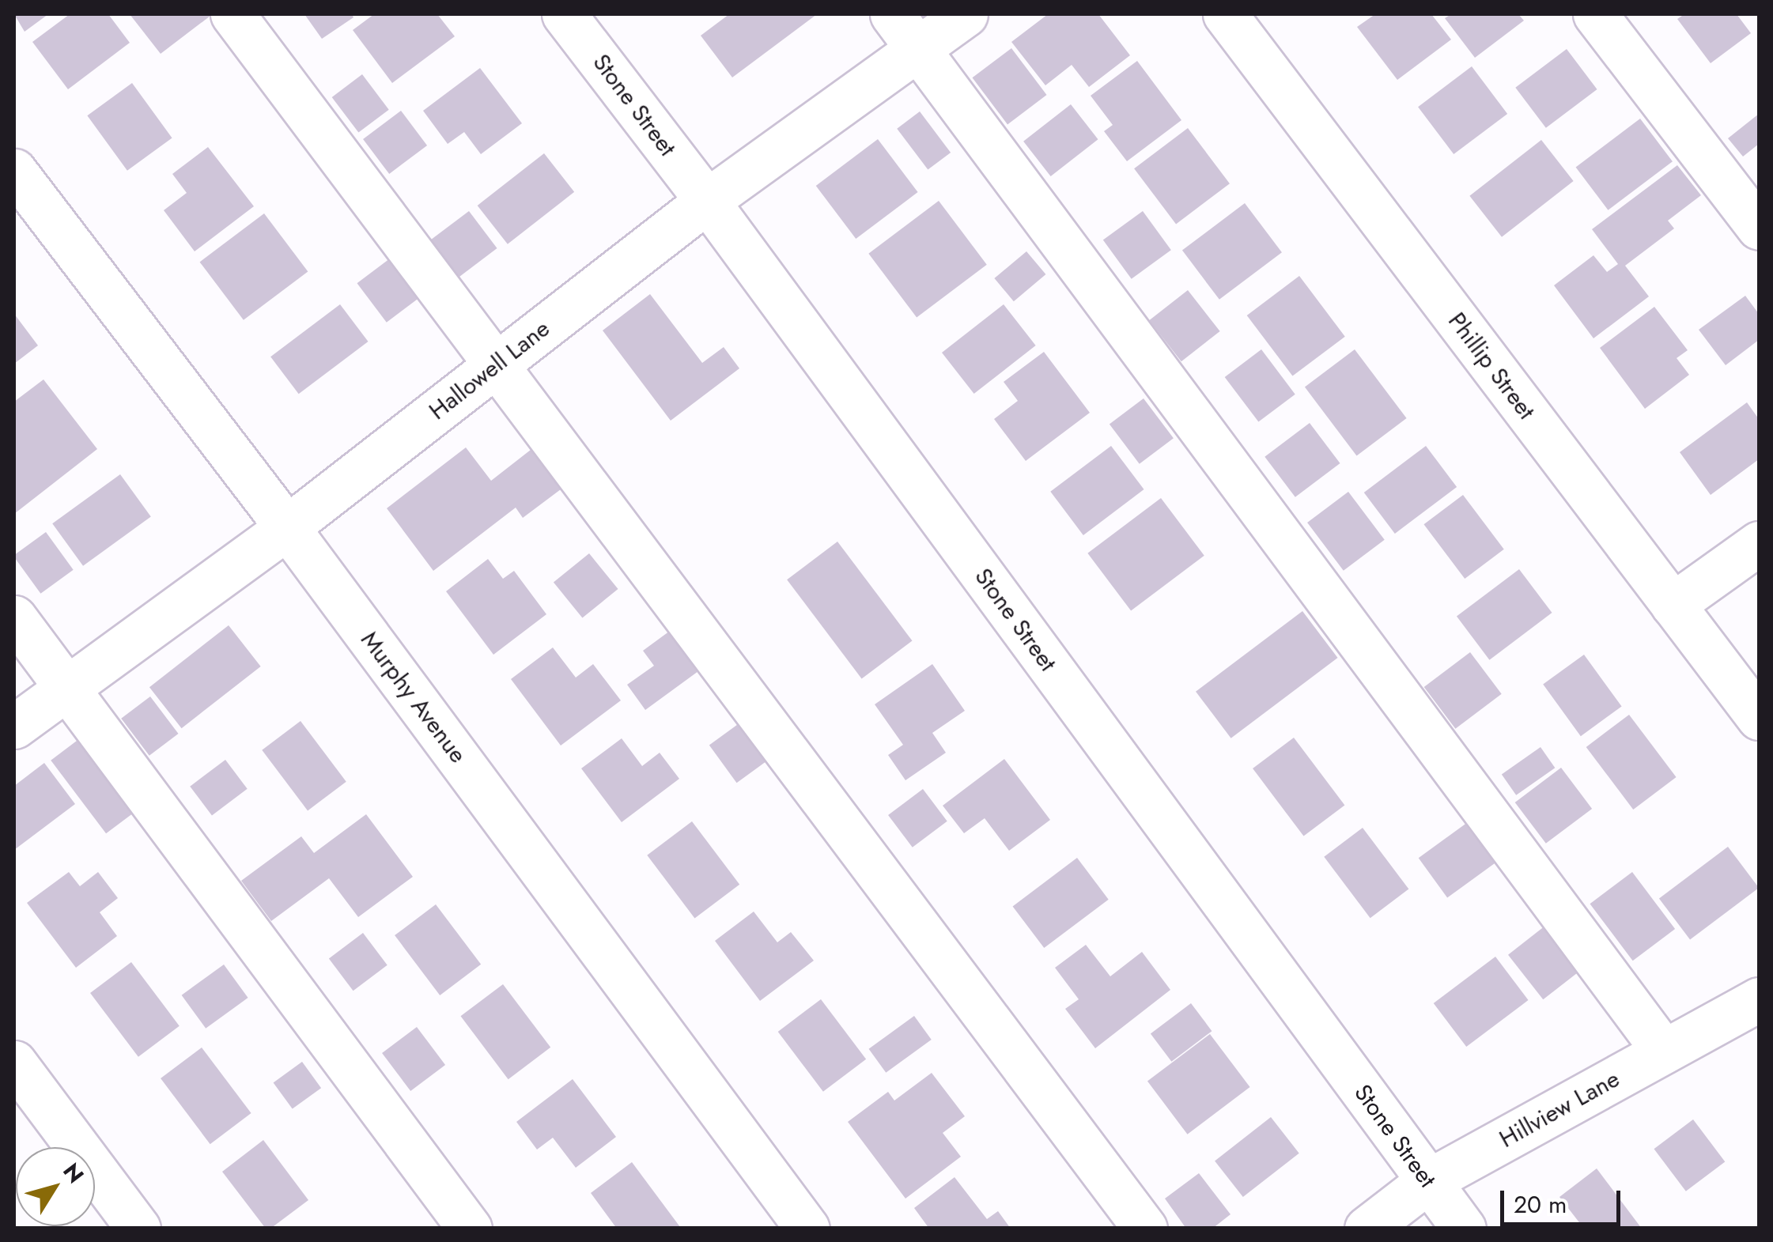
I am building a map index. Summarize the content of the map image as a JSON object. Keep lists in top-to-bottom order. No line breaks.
{"streets":{"street":["Stone Street","Phillip Street","Hallowell Lane","Murphy Avenue","Hillview Lane"]},"crossings":[["Stone Street","Hallowell Lane"],["Stone Street","Hillview Lane"],["Hallowell Lane","Murphy Avenue"]],"scale_bar":"20 m","north":"top right"}
